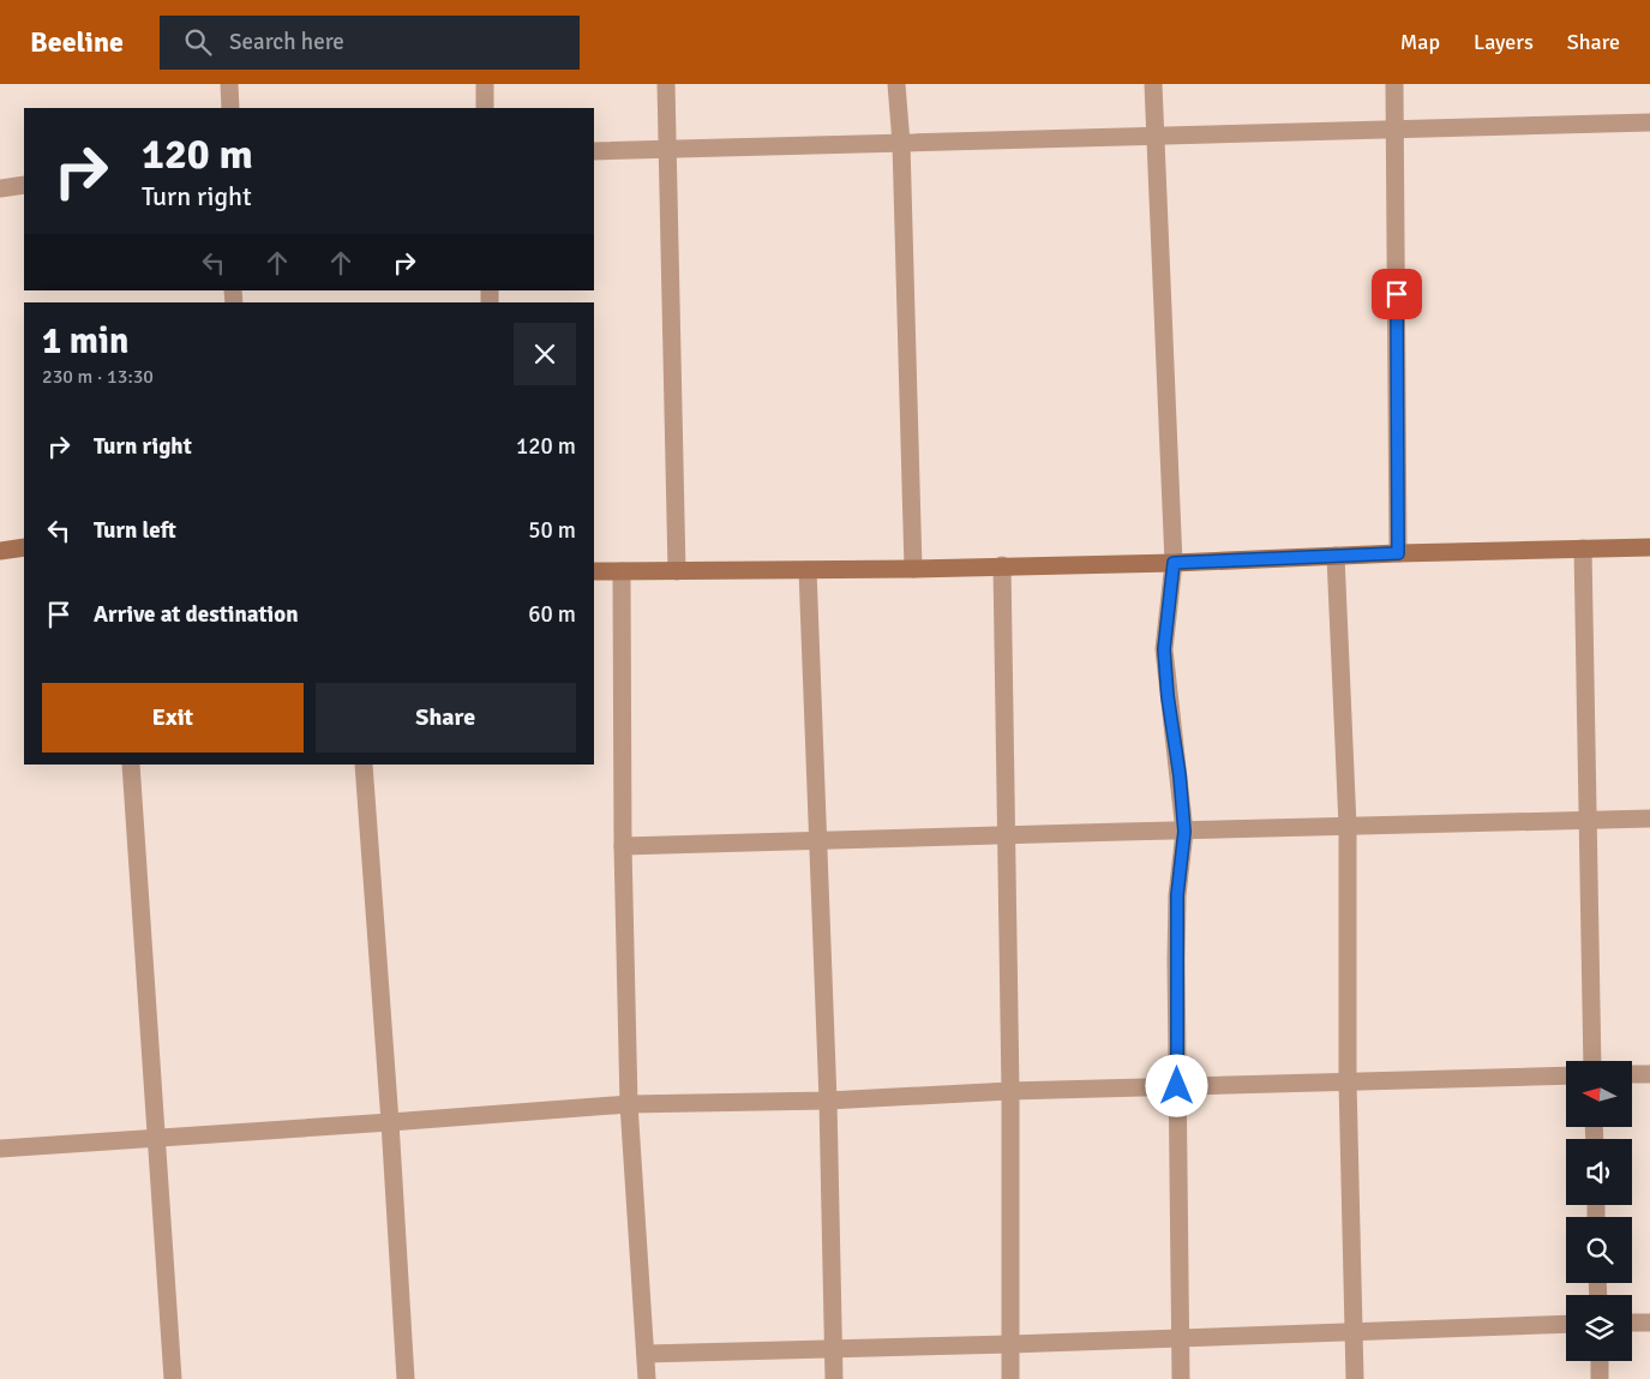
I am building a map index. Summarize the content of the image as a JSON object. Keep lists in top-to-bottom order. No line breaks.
{"north":"left","page":{"header":"Beeline","search":"Search here","nav":["Map","Layers","Share"],"turn":["120 m","Turn right"],"heading":["1 min","230 m · 13:30"],"list":[{"name":"Turn right","value":"120 m"},{"name":"Turn left","value":"50 m"},{"name":"Arrive at destination","value":"60 m"}],"buttons":["Exit","Share"]}}
